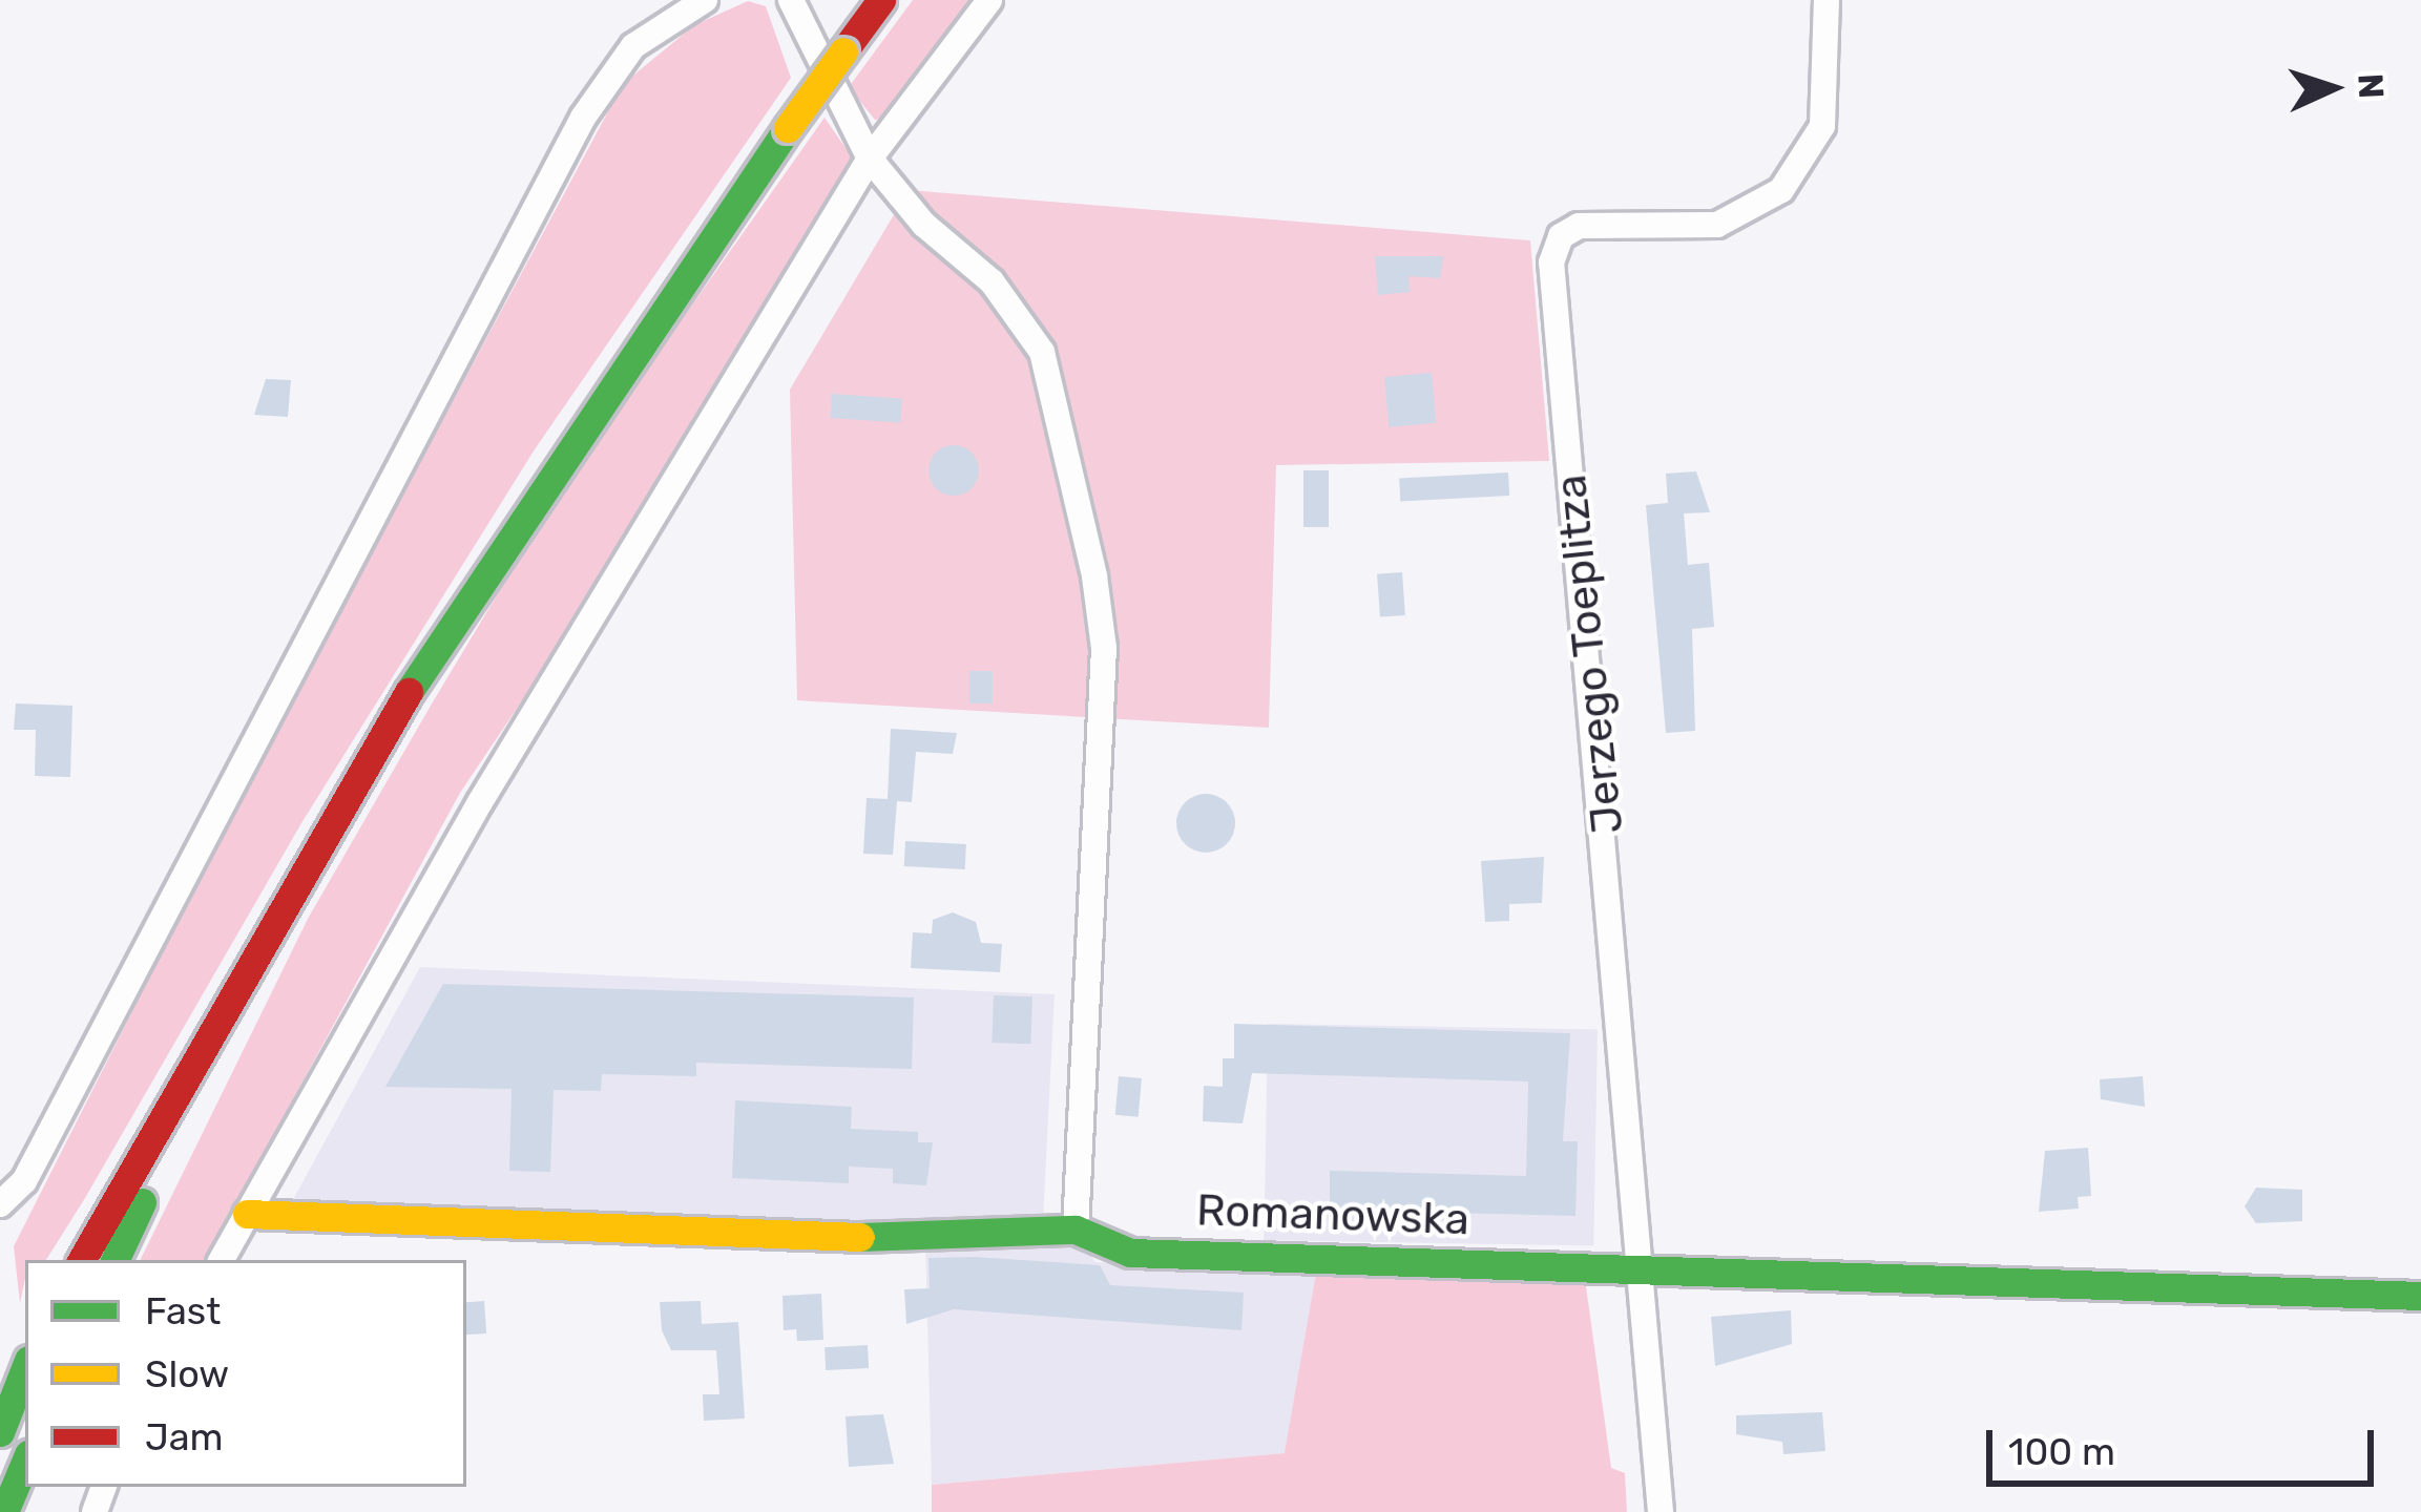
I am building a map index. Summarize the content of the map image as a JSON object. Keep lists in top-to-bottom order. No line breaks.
{"streets":{"street":["Jerzego Toeplitza","Romanowska"]},"crossings":[["Jerzego Toeplitza","Romanowska"]],"legend":["Fast","Slow","Jam"],"scale_bar":"100 m","north":"right"}
